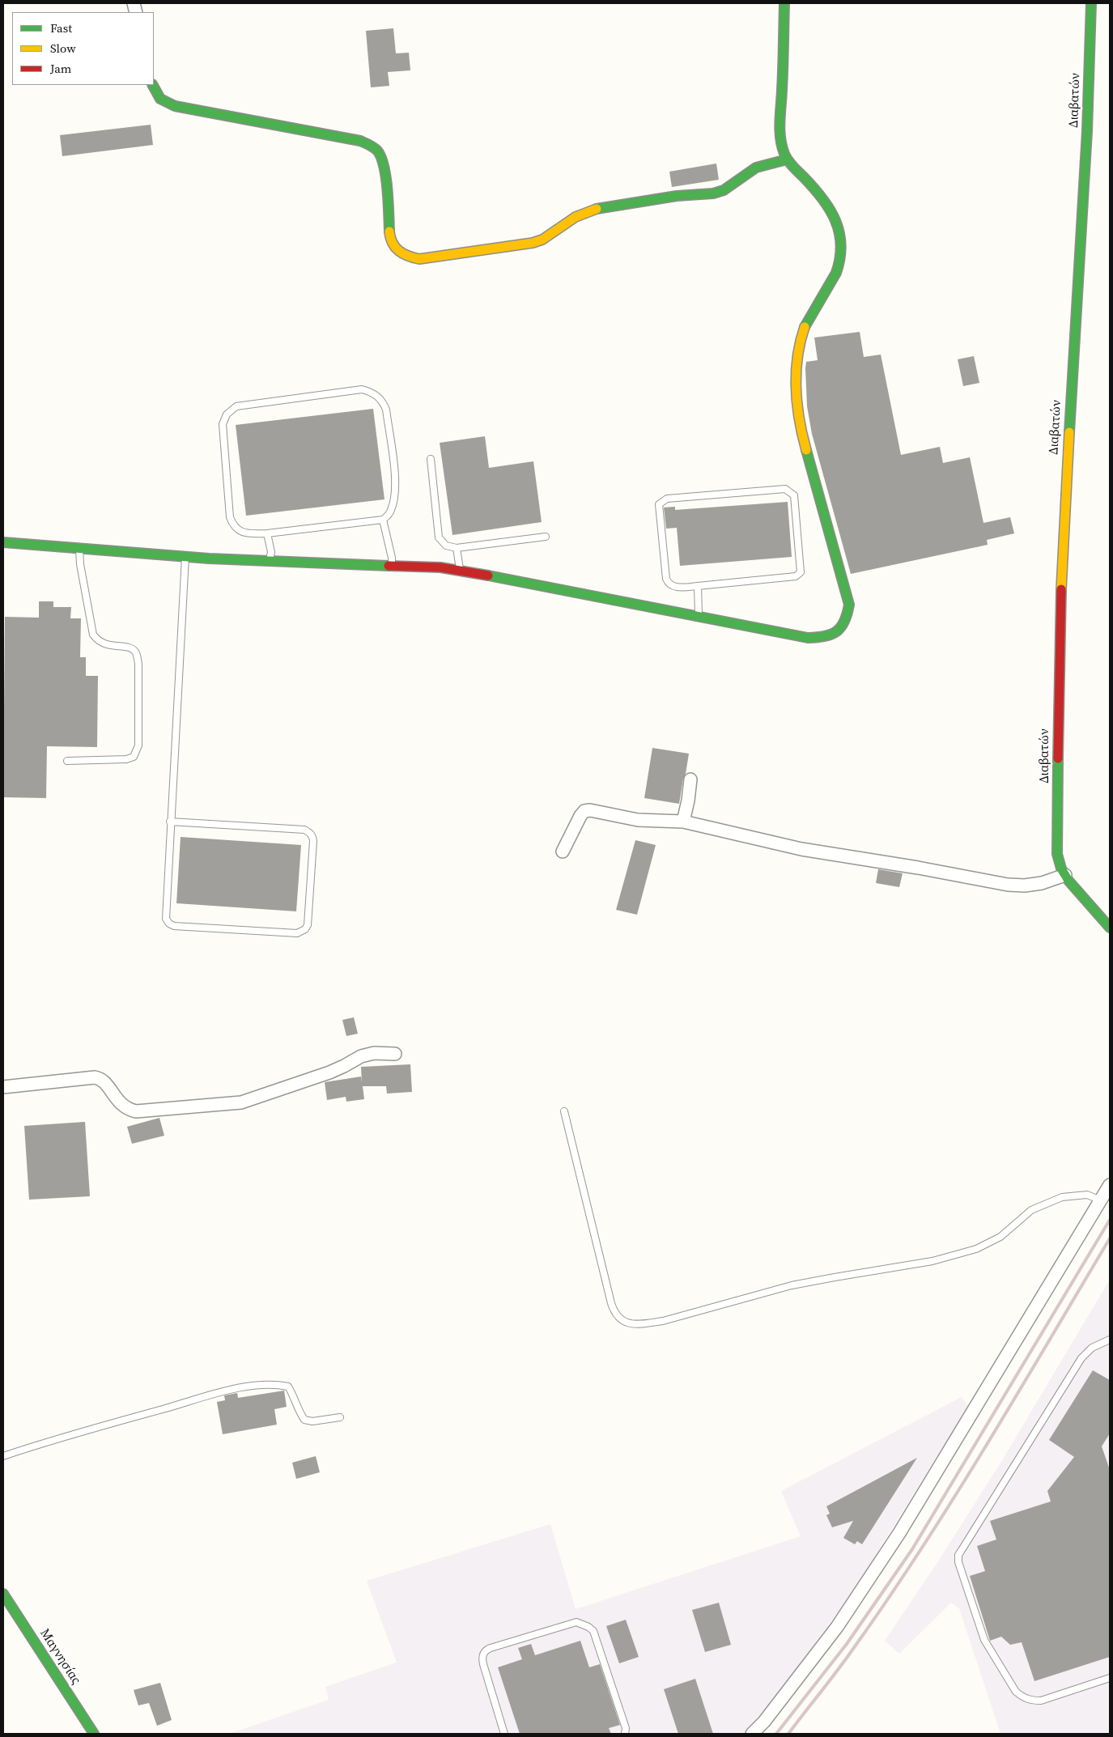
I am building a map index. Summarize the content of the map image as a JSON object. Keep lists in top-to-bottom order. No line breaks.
{"streets":{"street":["Διαβατών","Μαγνησίας"]},"legend":["Fast","Slow","Jam"]}
